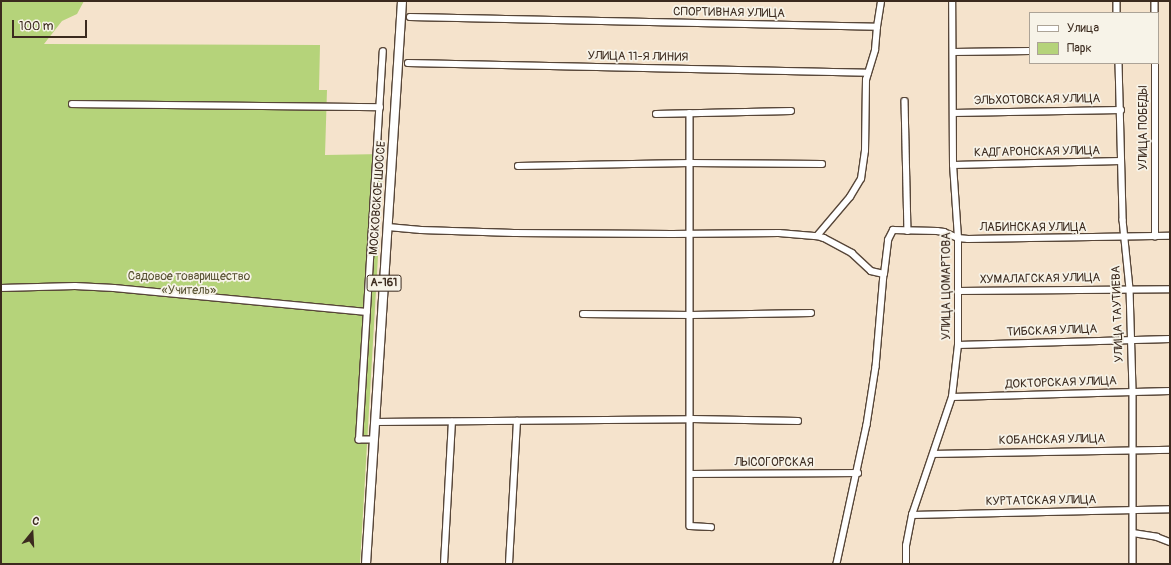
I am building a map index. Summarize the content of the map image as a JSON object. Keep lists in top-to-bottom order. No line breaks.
{"streets":{"highway":["МОСКОВСКОЕ ШОССЕ","А-161"],"street":["СПОРТИВНАЯ УЛИЦА","УЛИЦА 11-Я ЛИНИЯ","ЭЛЬХОТОВСКАЯ УЛИЦА","УЛИЦА ПОБЕДЫ","КАДГАРОНСКАЯ УЛИЦА","ЛАБИНСКАЯ УЛИЦА","ХУМАЛАГСКАЯ УЛИЦА","УЛИЦА ЦОМАРТОВА","УЛИЦА ТАУТИЕВА","ТИБСКАЯ УЛИЦА","ДОКТОРСКАЯ УЛИЦА","КОБАНСКАЯ УЛИЦА","ЛЫСОГОРСКАЯ","КУРТАТСКАЯ УЛИЦА"]},"crossings":[["ЭЛЬХОТОВСКАЯ УЛИЦА","УЛИЦА ЦОМАРТОВА"],["ЭЛЬХОТОВСКАЯ УЛИЦА","УЛИЦА ТАУТИЕВА"],["УЛИЦА ПОБЕДЫ","ЛАБИНСКАЯ УЛИЦА"],["КАДГАРОНСКАЯ УЛИЦА","УЛИЦА ЦОМАРТОВА"],["КАДГАРОНСКАЯ УЛИЦА","УЛИЦА ТАУТИЕВА"],["ЛАБИНСКАЯ УЛИЦА","УЛИЦА ЦОМАРТОВА"],["ЛАБИНСКАЯ УЛИЦА","УЛИЦА ТАУТИЕВА"],["ХУМАЛАГСКАЯ УЛИЦА","УЛИЦА ЦОМАРТОВА"],["ХУМАЛАГСКАЯ УЛИЦА","УЛИЦА ТАУТИЕВА"],["УЛИЦА ЦОМАРТОВА","ТИБСКАЯ УЛИЦА"],["УЛИЦА ЦОМАРТОВА","ДОКТОРСКАЯ УЛИЦА"],["УЛИЦА ЦОМАРТОВА","КОБАНСКАЯ УЛИЦА"],["УЛИЦА ЦОМАРТОВА","КУРТАТСКАЯ УЛИЦА"],["УЛИЦА ТАУТИЕВА","ТИБСКАЯ УЛИЦА"],["УЛИЦА ТАУТИЕВА","ДОКТОРСКАЯ УЛИЦА"],["УЛИЦА ТАУТИЕВА","КОБАНСКАЯ УЛИЦА"],["УЛИЦА ТАУТИЕВА","КУРТАТСКАЯ УЛИЦА"]],"parks":["Садовое товарищество «Учитель»"],"legend":["Улица","Парк"],"scale_bar":"100 m","north":"top"}
